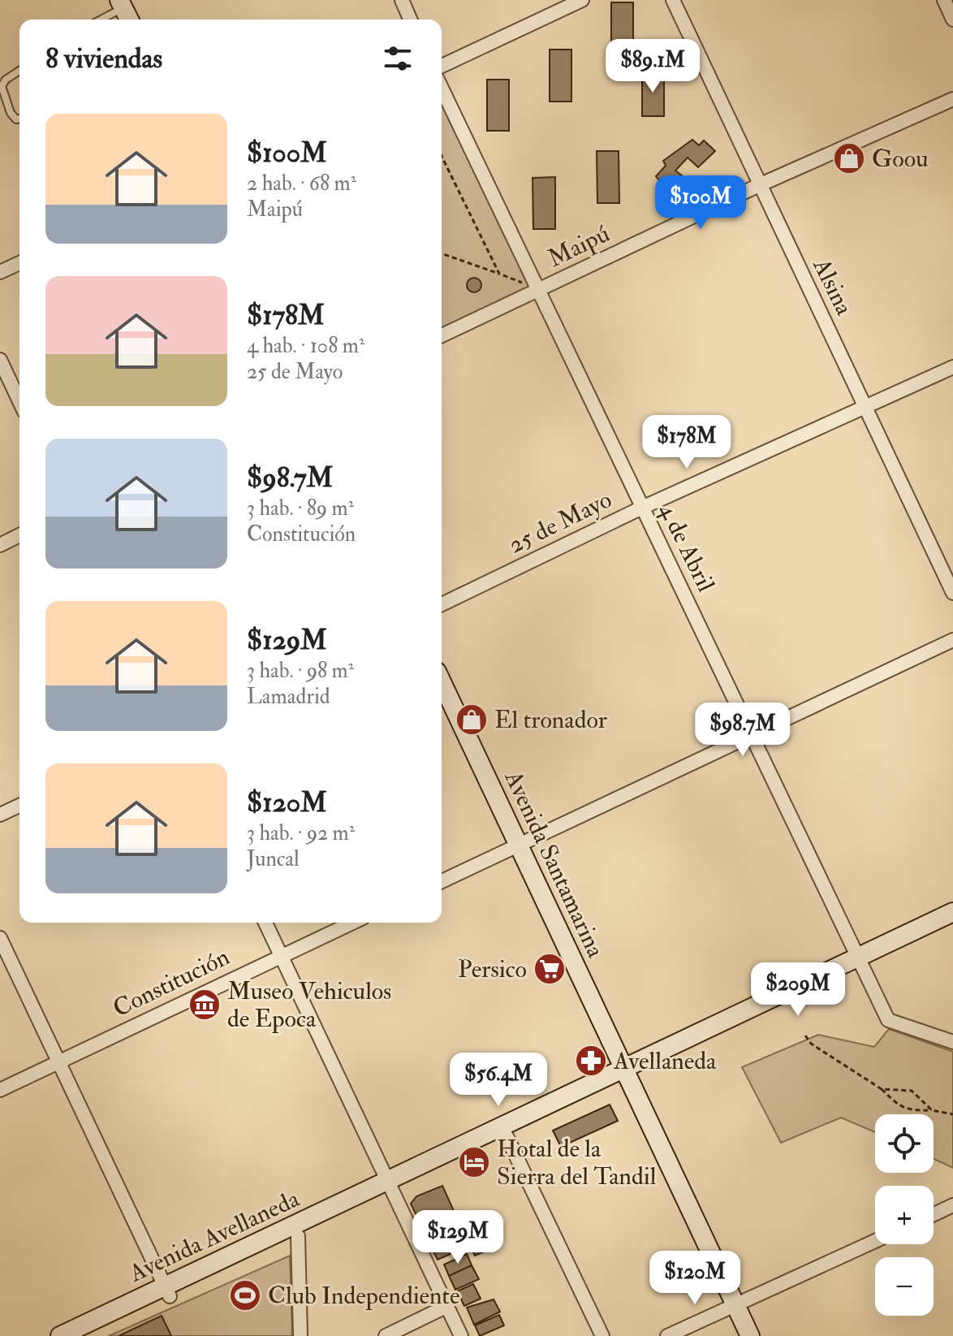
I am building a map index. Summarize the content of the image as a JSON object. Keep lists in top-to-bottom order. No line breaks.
{"streets":{"main road":["Avenida Santamarina","Avenida Avellaneda"],"street":["Maipú","Alsina","25 de Mayo","4 de Abril","Constitución"]},"crossings":[["Maipú","Alsina"],["Maipú","4 de Abril"],["Alsina","25 de Mayo"],["25 de Mayo","4 de Abril"],["4 de Abril","Avenida Avellaneda"],["Avenida Santamarina","Avenida Avellaneda"]],"places":{"shop":["Goou","El tronador"],"supermarket":["Persico"],"museum":["Museo Vehiculos de Epoca"],"pharmacy":["Avellaneda"],"hotel":["Hotal de la Sierra del Tandil"],"sports":["Club Independiente"]},"page":{"heading":"8 viviendas","price":["$89.1M","$100M","$178M","$98.7M","$209M","$56.4M","$129M","$120M"],"list":[{"name":"$100M","note":"2 hab. · 68 m² · Maipú"},{"name":"$178M","note":"4 hab. · 108 m² · 25 de Mayo"},{"name":"$98.7M","note":"3 hab. · 89 m² · Constitución"},{"name":"$129M","note":"3 hab. · 98 m² · Lamadrid"},{"name":"$120M","note":"3 hab. · 92 m² · Juncal"}],"map_buttons":["+","−"]}}
